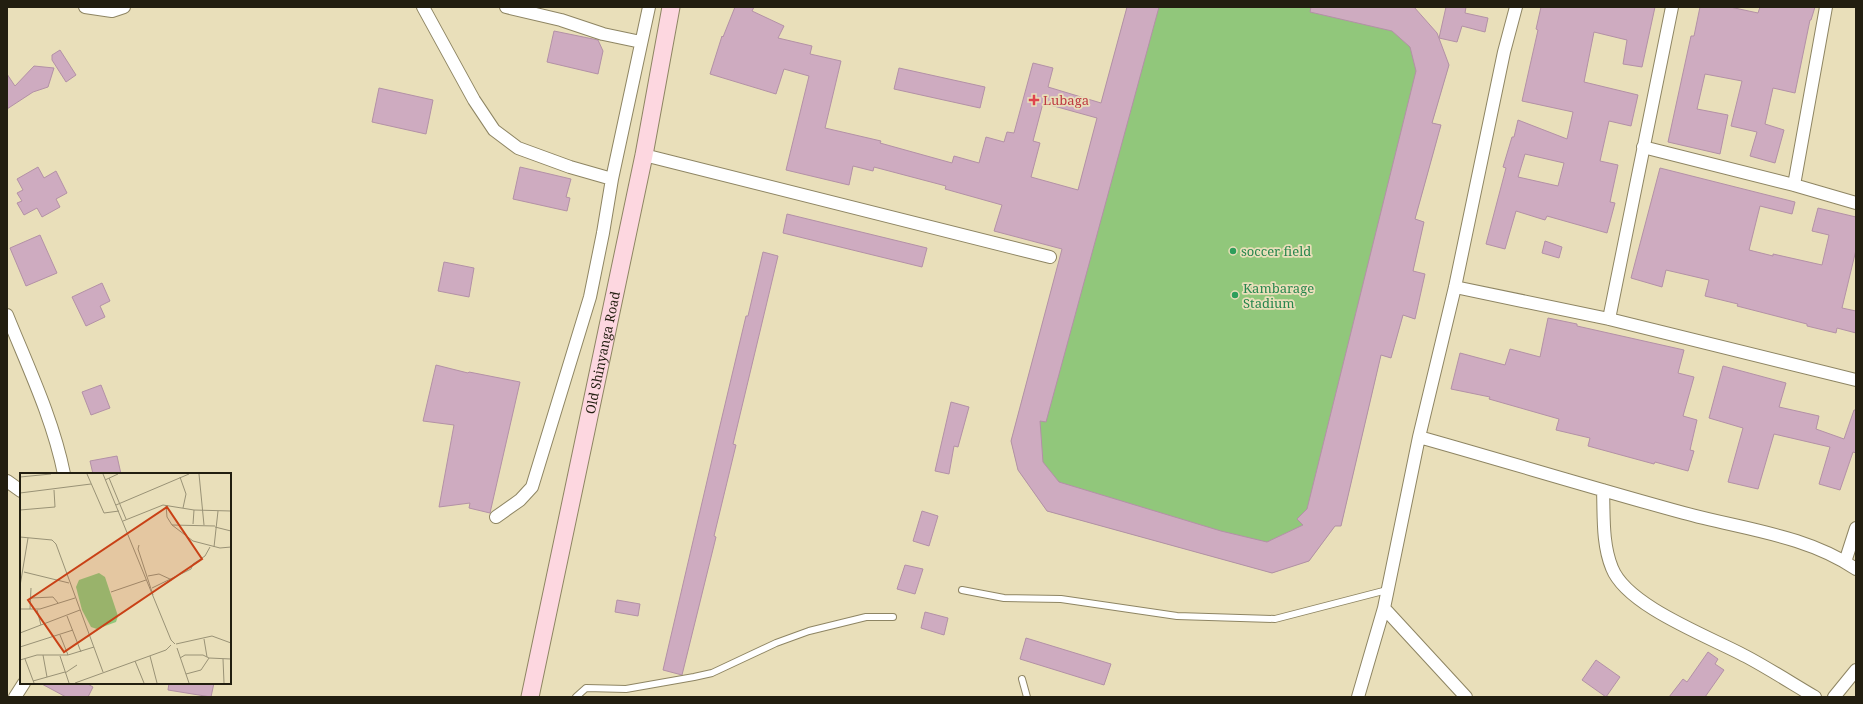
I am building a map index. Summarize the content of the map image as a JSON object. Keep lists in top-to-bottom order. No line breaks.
{"streets":{"main road":["Old Shinyanga Road"]},"places":{"health":["Lubaga"],"other":["soccer field","Kambarage Stadium"]}}
